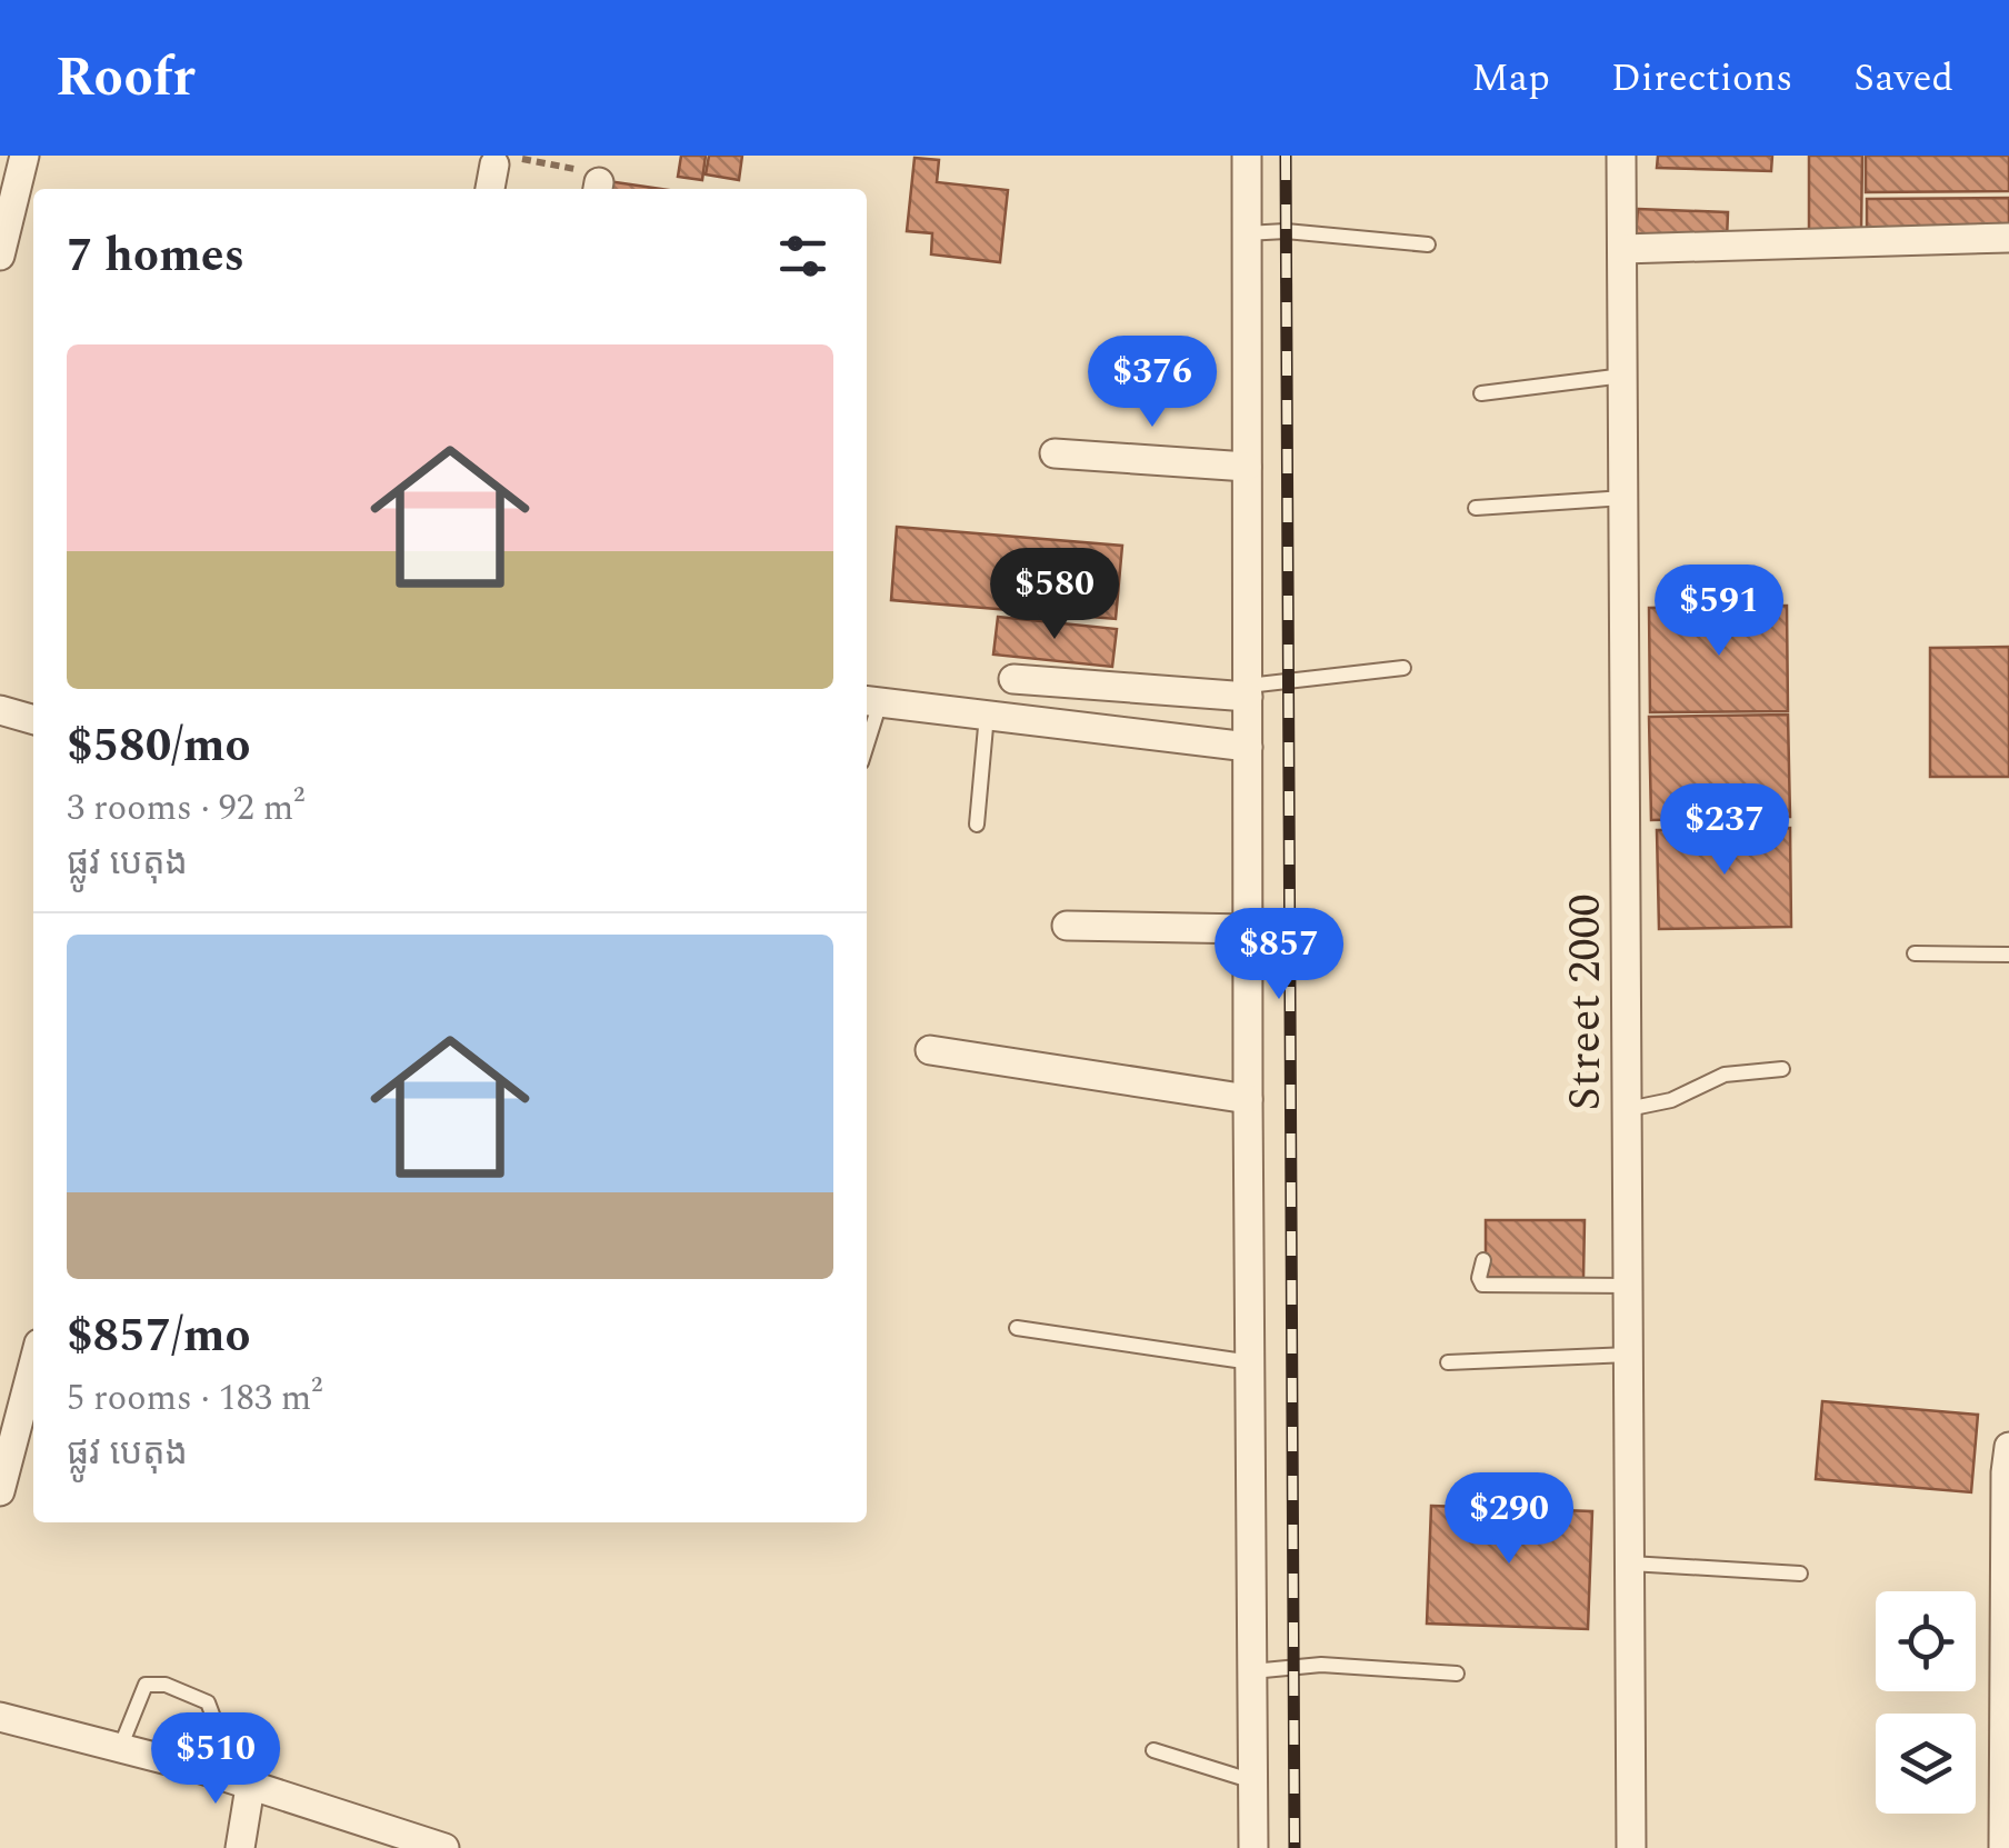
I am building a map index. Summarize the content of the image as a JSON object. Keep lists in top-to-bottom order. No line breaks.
{"streets":{"street":["Street 2000"]},"page":{"header":"Roofr","nav":["Map","Directions","Saved"],"heading":"7 homes","list":[{"name":"$580/mo","note":"3 rooms · 92 m² · ផ្លូវ បេតុង"},{"name":"$857/mo","note":"5 rooms · 183 m² · ផ្លូវ បេតុង"}],"price":["$376","$580","$591","$237","$857","$290","$510"]}}
